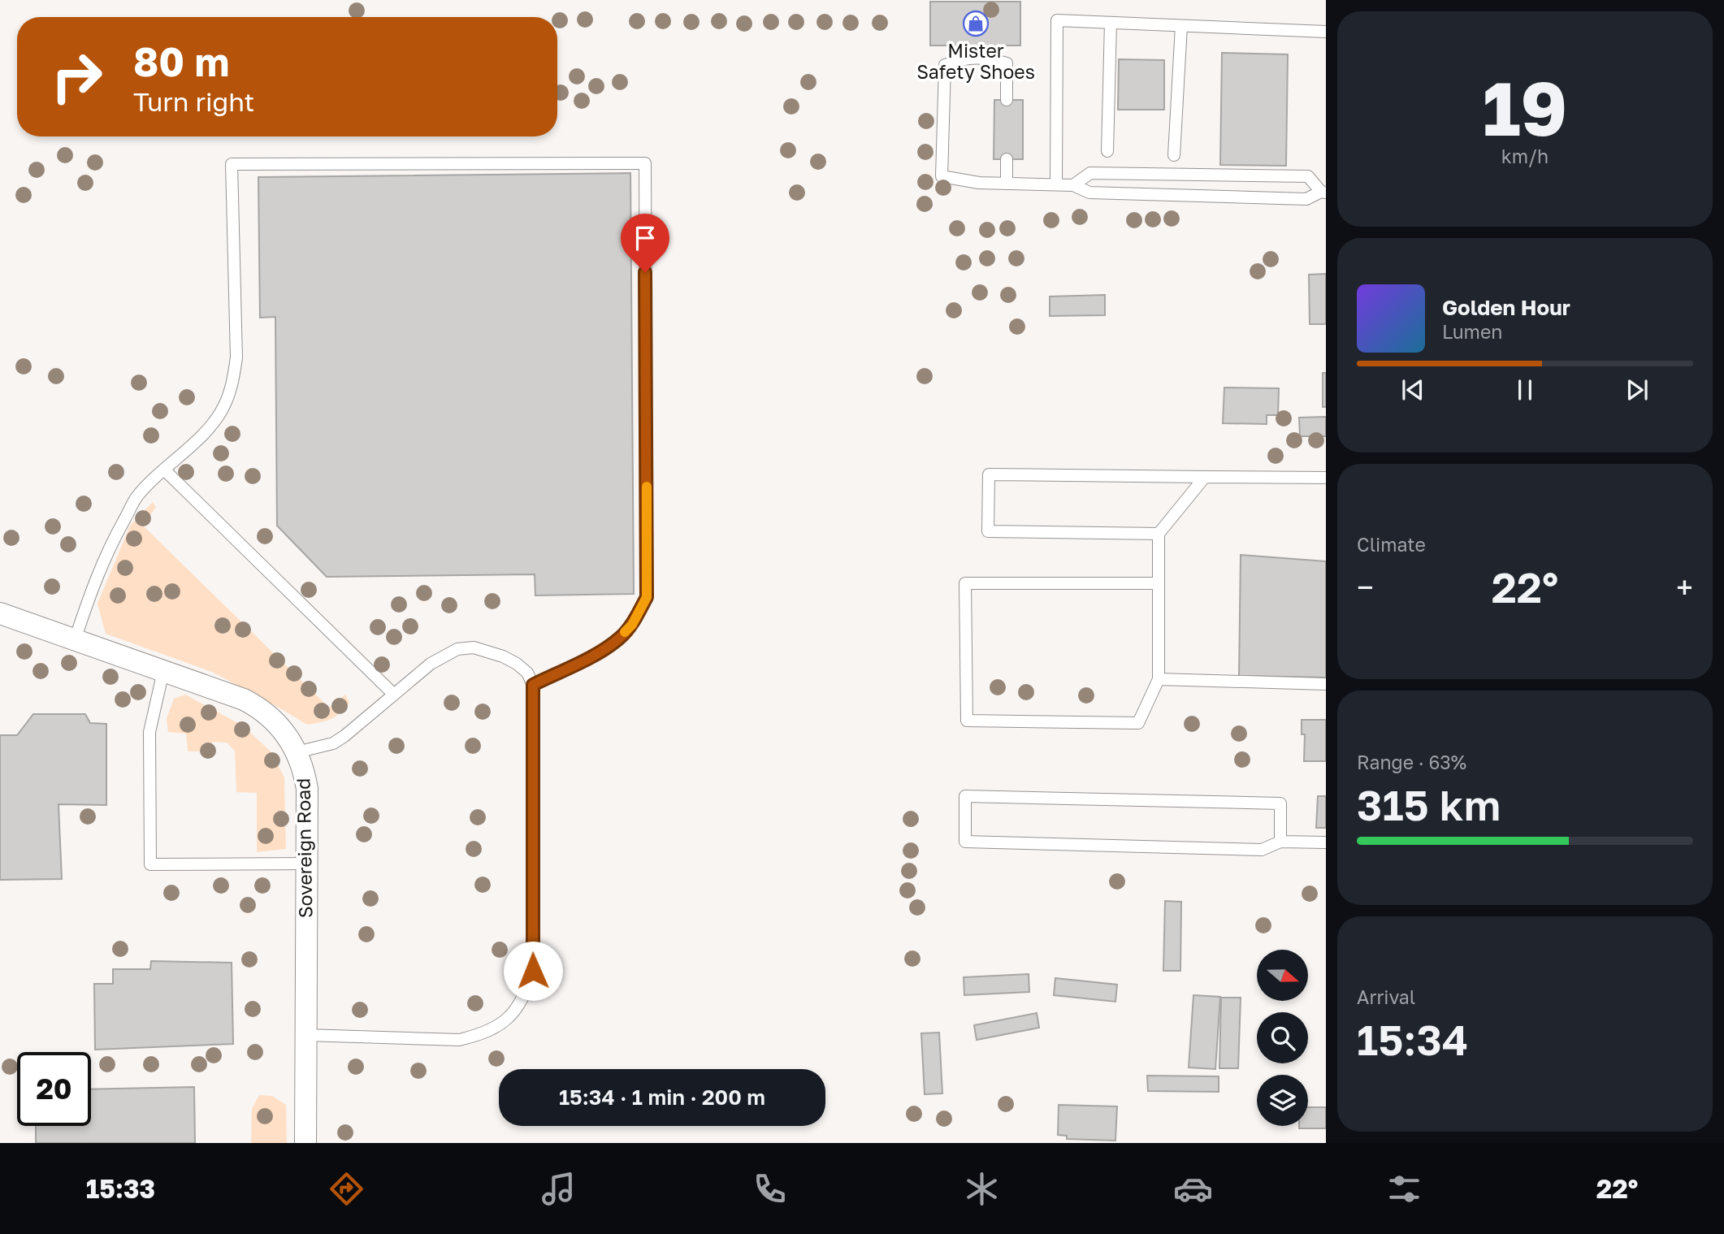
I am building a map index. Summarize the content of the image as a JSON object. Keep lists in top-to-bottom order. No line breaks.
{"streets":{"street":["Sovereign Road"]},"places":{"shop":["Mister Safety Shoes"]},"north":"right","page":{"tile":[["19","km/h"],"Climate",["Range · 63%","315 km"],["Arrival","15:34"]],"turn":["80 m","Turn right"],"song":["Golden Hour","Lumen"],"heat":["−","22°","+"],"limit":"20","trip":"15:34 · 1 min · 200 m","tabs":["15:33","22°"]}}
